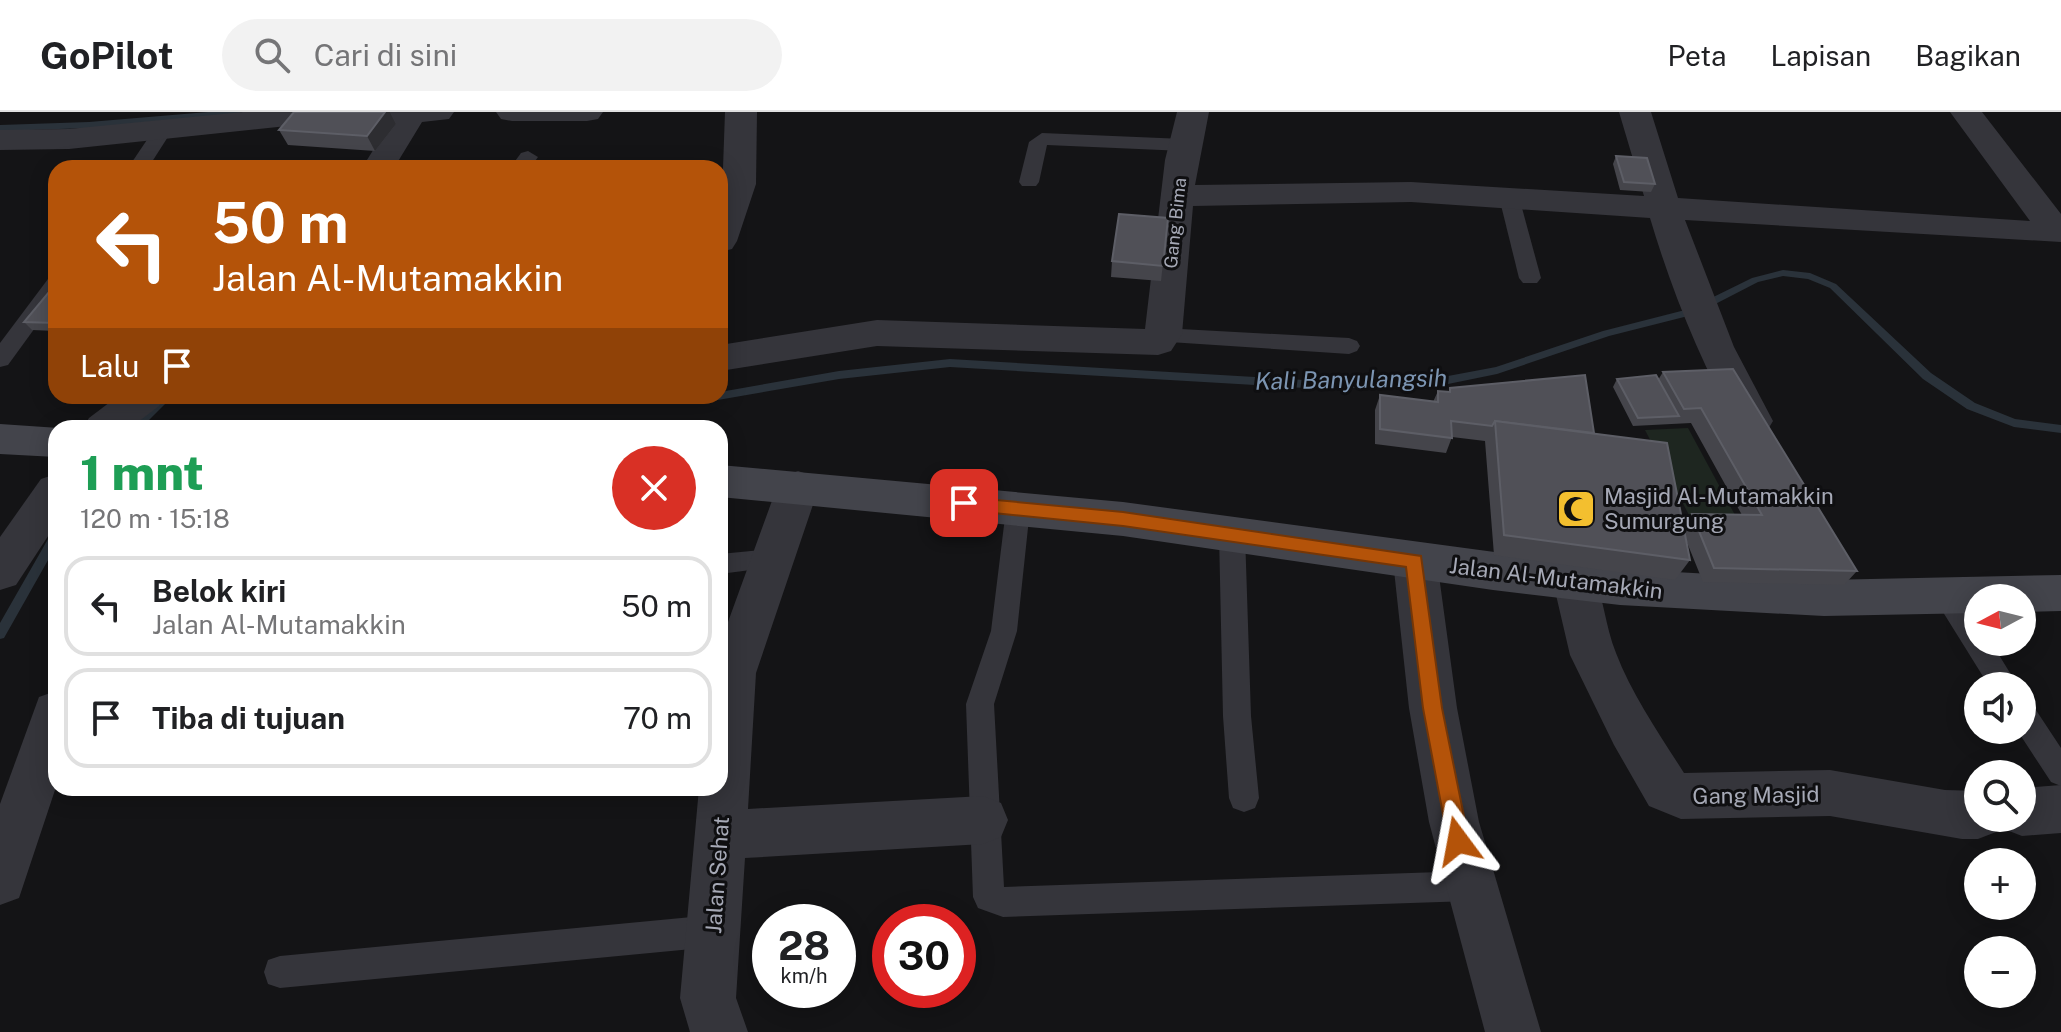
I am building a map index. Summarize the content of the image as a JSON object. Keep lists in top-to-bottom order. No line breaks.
{"streets":{"street":["Gang Bima","Jalan Al-Mutamakkin","Gang Masjid","Jalan Sehat"]},"crossings":[["Jalan Al-Mutamakkin","Gang Masjid"],["Jalan Al-Mutamakkin","Jalan Sehat"]],"water":["Kali Banyulangsih"],"places":{"mosque":["Masjid Al-Mutamakkin Sumurgung"]},"north":"left","page":{"header":"GoPilot","search":"Cari di sini","nav":["Peta","Lapisan","Bagikan"],"turn":["50 m","Jalan Al-Mutamakkin"],"then":"Lalu","heading":["1 mnt","120 m · 15:18"],"list":[{"name":"Belok kiri","note":"Jalan Al-Mutamakkin","value":"50 m"},{"name":"Tiba di tujuan","value":"70 m"}],"map_buttons":["+","−"],"speed":"28 km/h","limit":"30"}}
